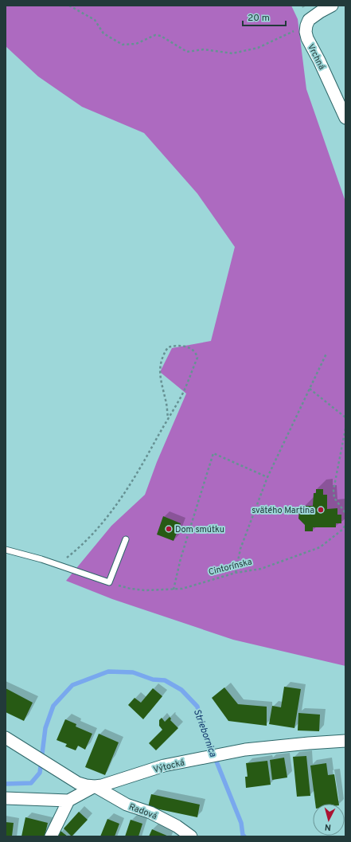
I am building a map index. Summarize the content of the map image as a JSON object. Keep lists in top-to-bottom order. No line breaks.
{"streets":{"street":["Vrchná","Výtocká","Radová"],"path":["Cintorínska"]},"crossings":[["Výtocká","Radová"]],"water":["Striebornica"],"places":["svätého Martina","Dom smútku"],"scale_bar":"20 m","north":"bottom"}
